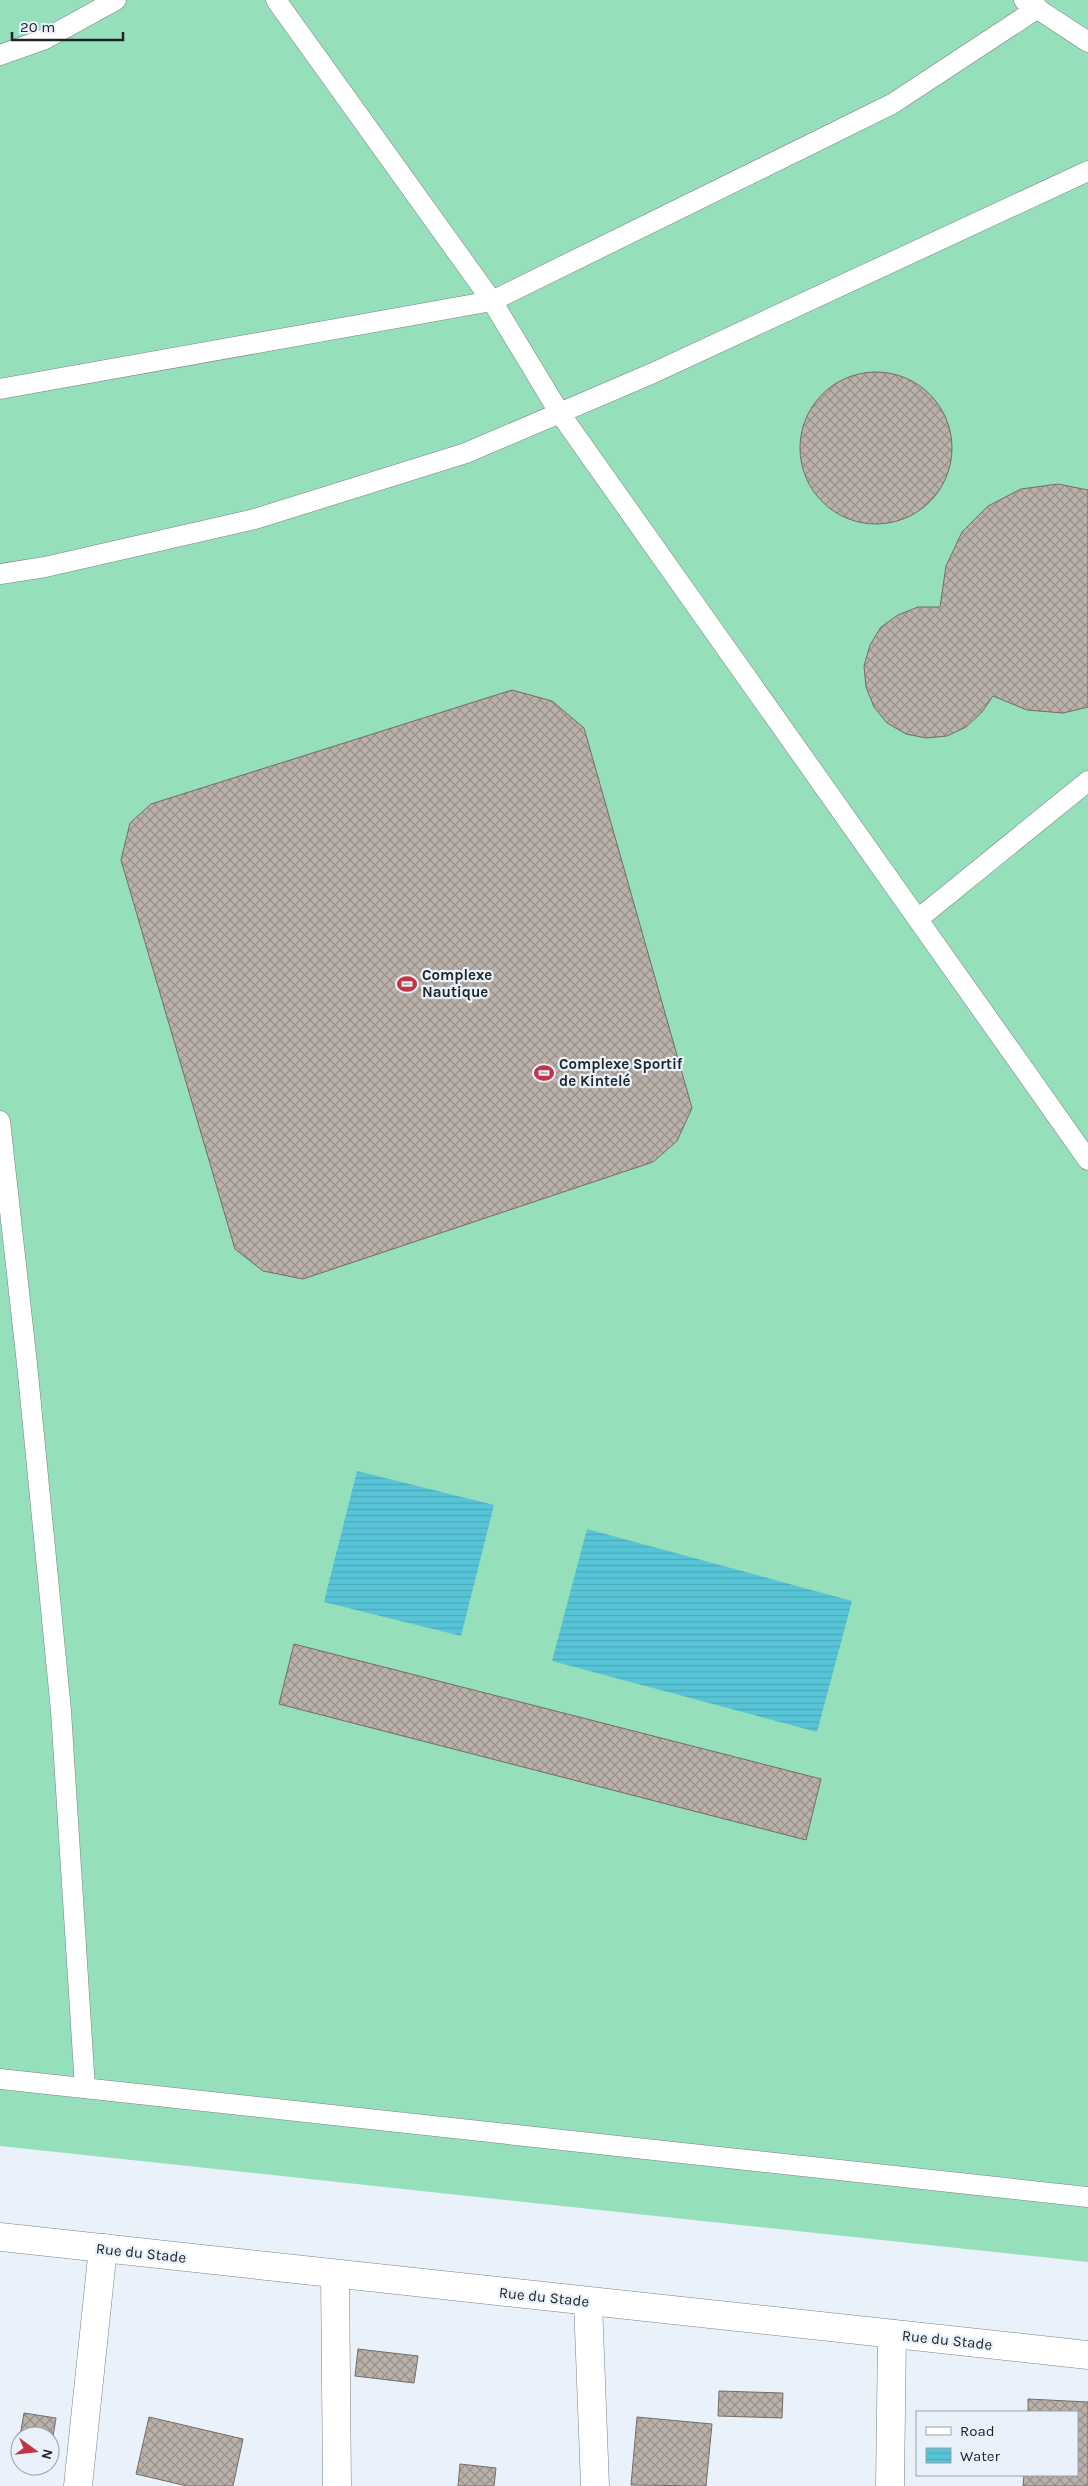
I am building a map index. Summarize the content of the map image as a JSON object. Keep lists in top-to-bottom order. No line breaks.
{"streets":{"street":["Rue du Stade"]},"places":{"sports":["Complexe Nautique","Complexe Sportif de Kintelé"]},"legend":["Road","Water"],"scale_bar":"20 m","north":"right"}
